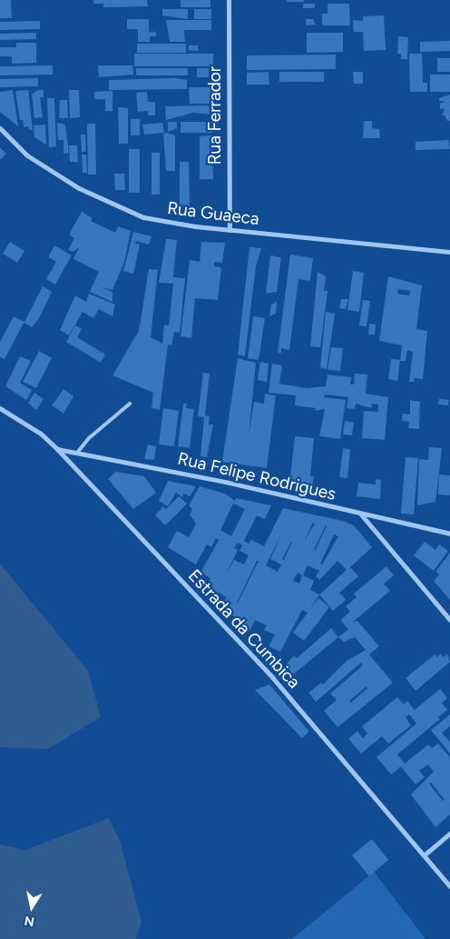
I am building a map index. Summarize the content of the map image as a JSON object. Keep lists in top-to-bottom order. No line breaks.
{"streets":{"street":["Rua Ferrador","Rua Guaeca","Rua Felipe Rodrigues","Estrada da Cumbica"]},"crossings":[["Rua Ferrador","Rua Guaeca"],["Rua Felipe Rodrigues","Estrada da Cumbica"]],"north":"bottom"}
